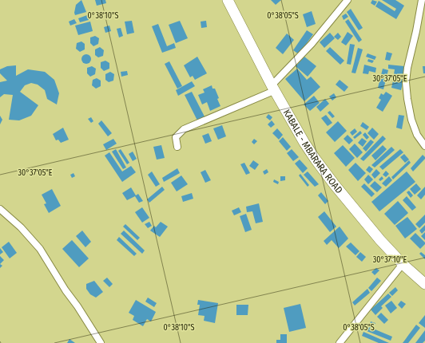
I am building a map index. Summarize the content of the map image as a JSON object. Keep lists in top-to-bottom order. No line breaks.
{"streets":{"main road":["KABALE - MBARARA ROAD"]},"coordinates":["0°38'10\"S","0°38'05\"S","30°37'05\"E","30°37'10\"E"]}
